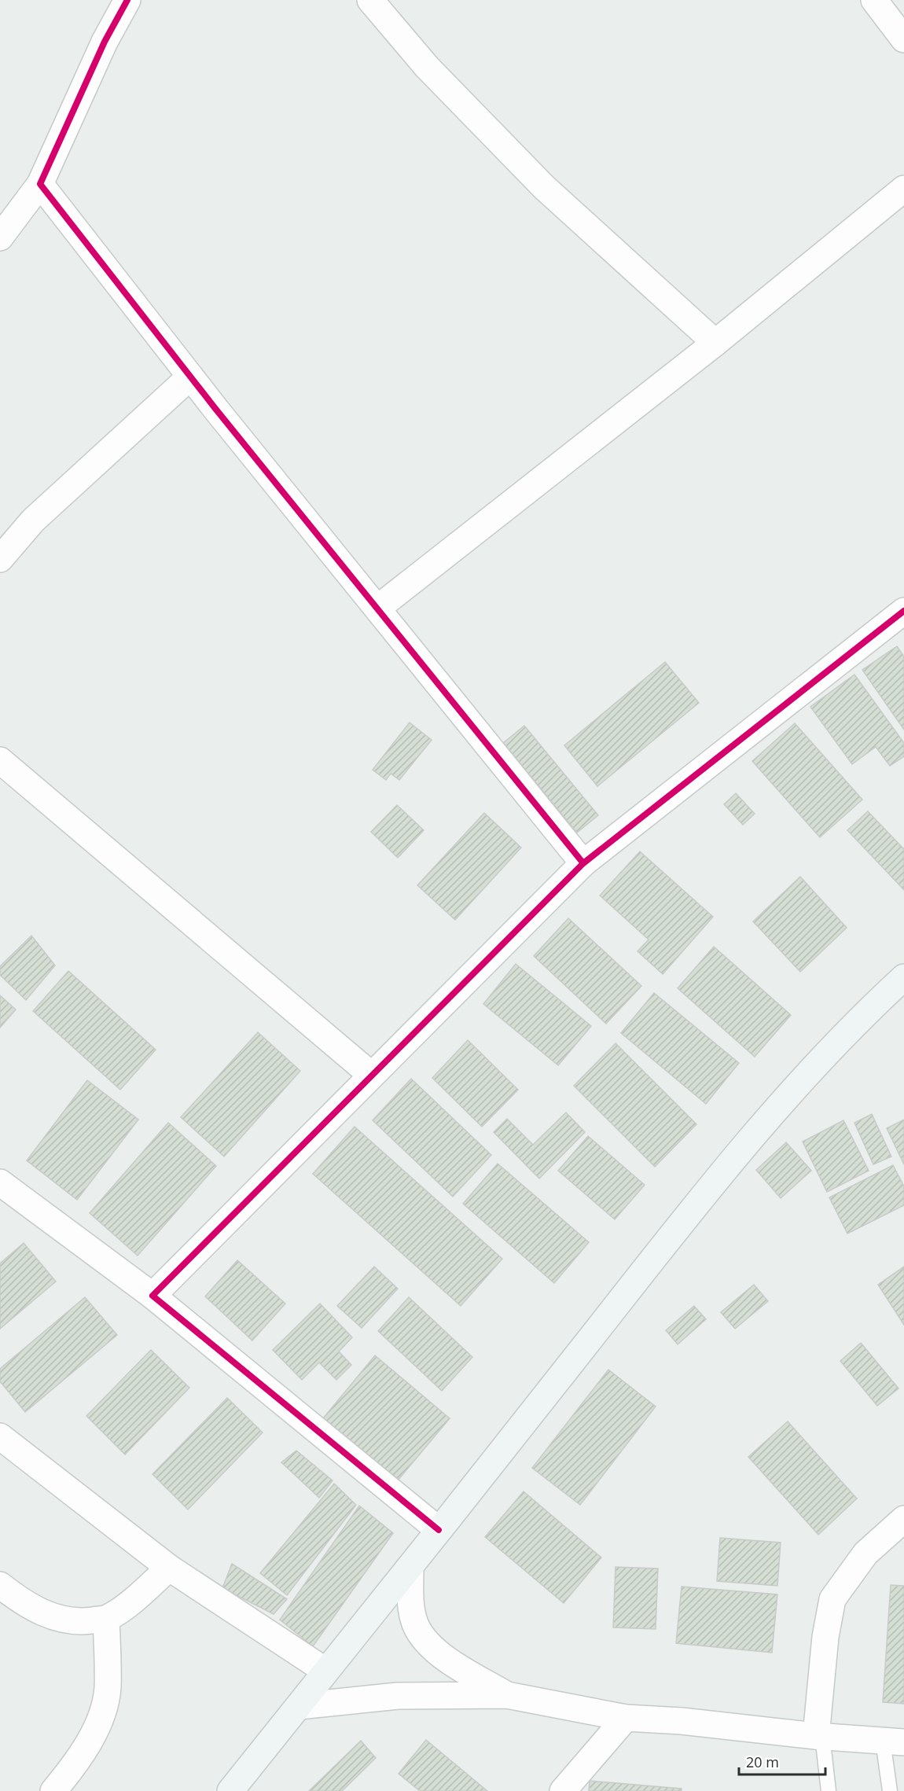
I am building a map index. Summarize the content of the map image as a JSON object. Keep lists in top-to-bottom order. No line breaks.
{"scale_bar":"20 m"}
